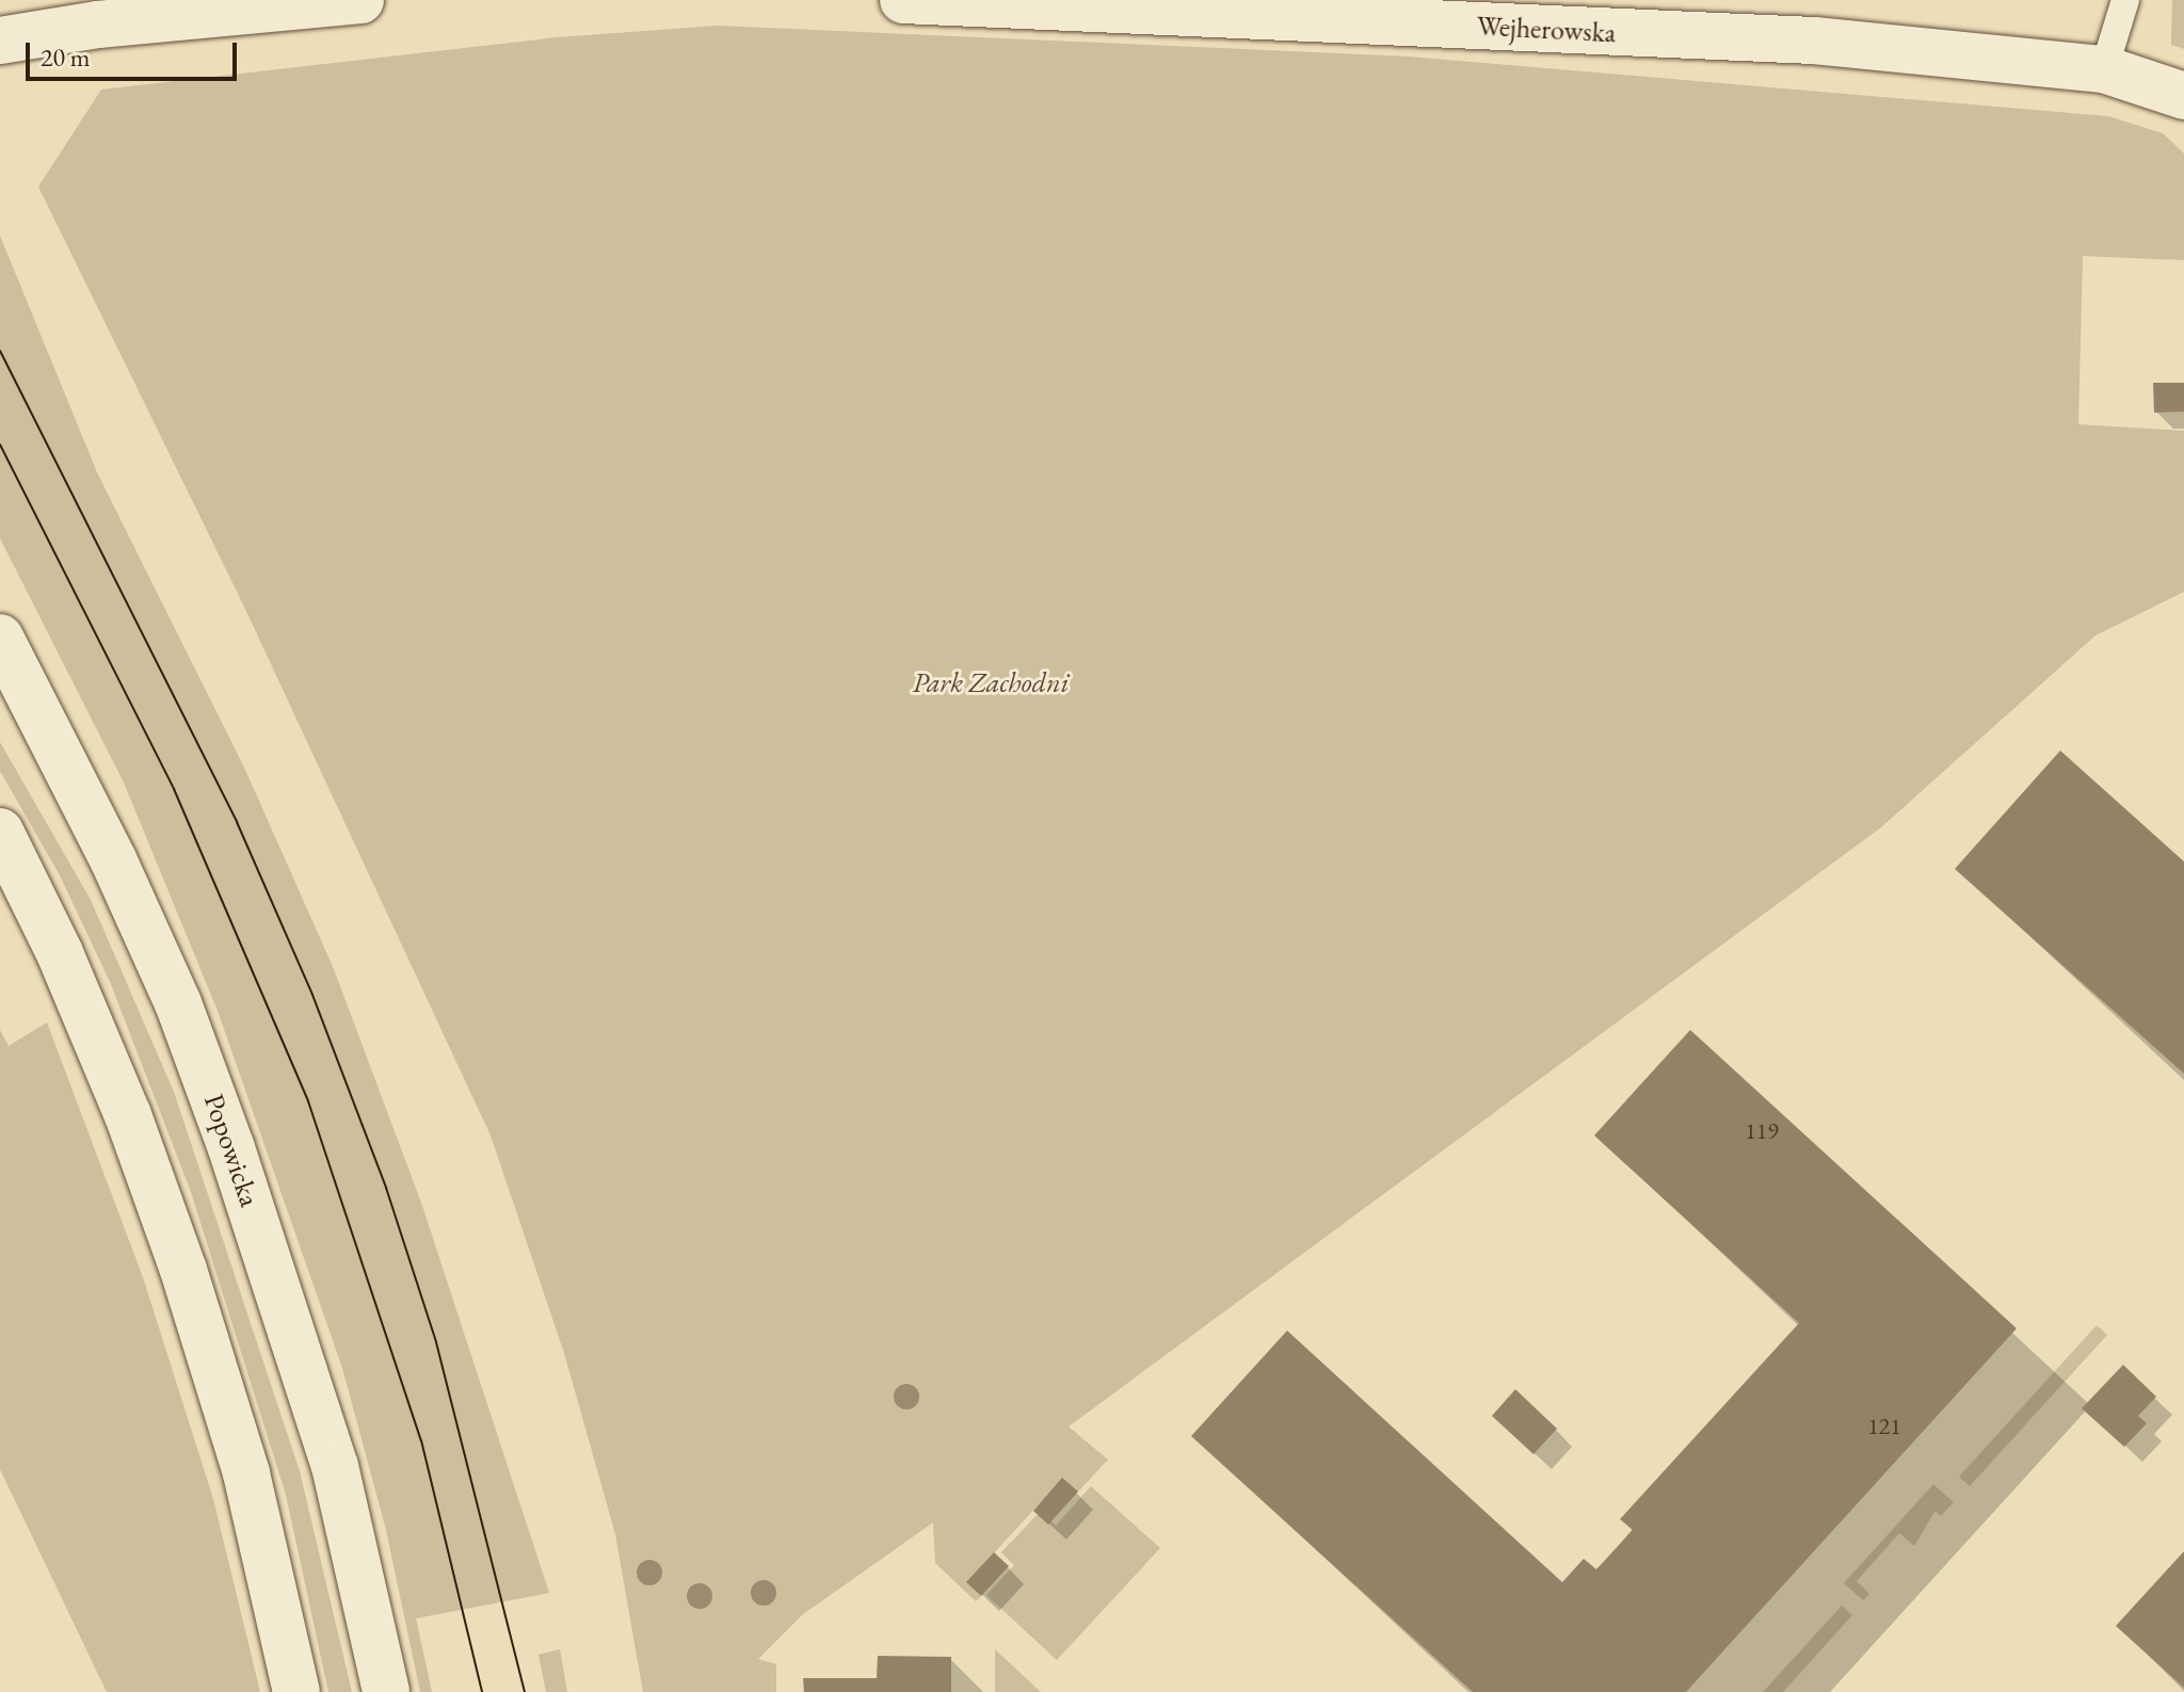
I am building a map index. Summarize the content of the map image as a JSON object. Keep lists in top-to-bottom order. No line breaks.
{"streets":{"street":["Wejherowska","Popowicka"]},"parks":["Park Zachodni"],"house_numbers":["119","121"],"scale_bar":"20 m"}
